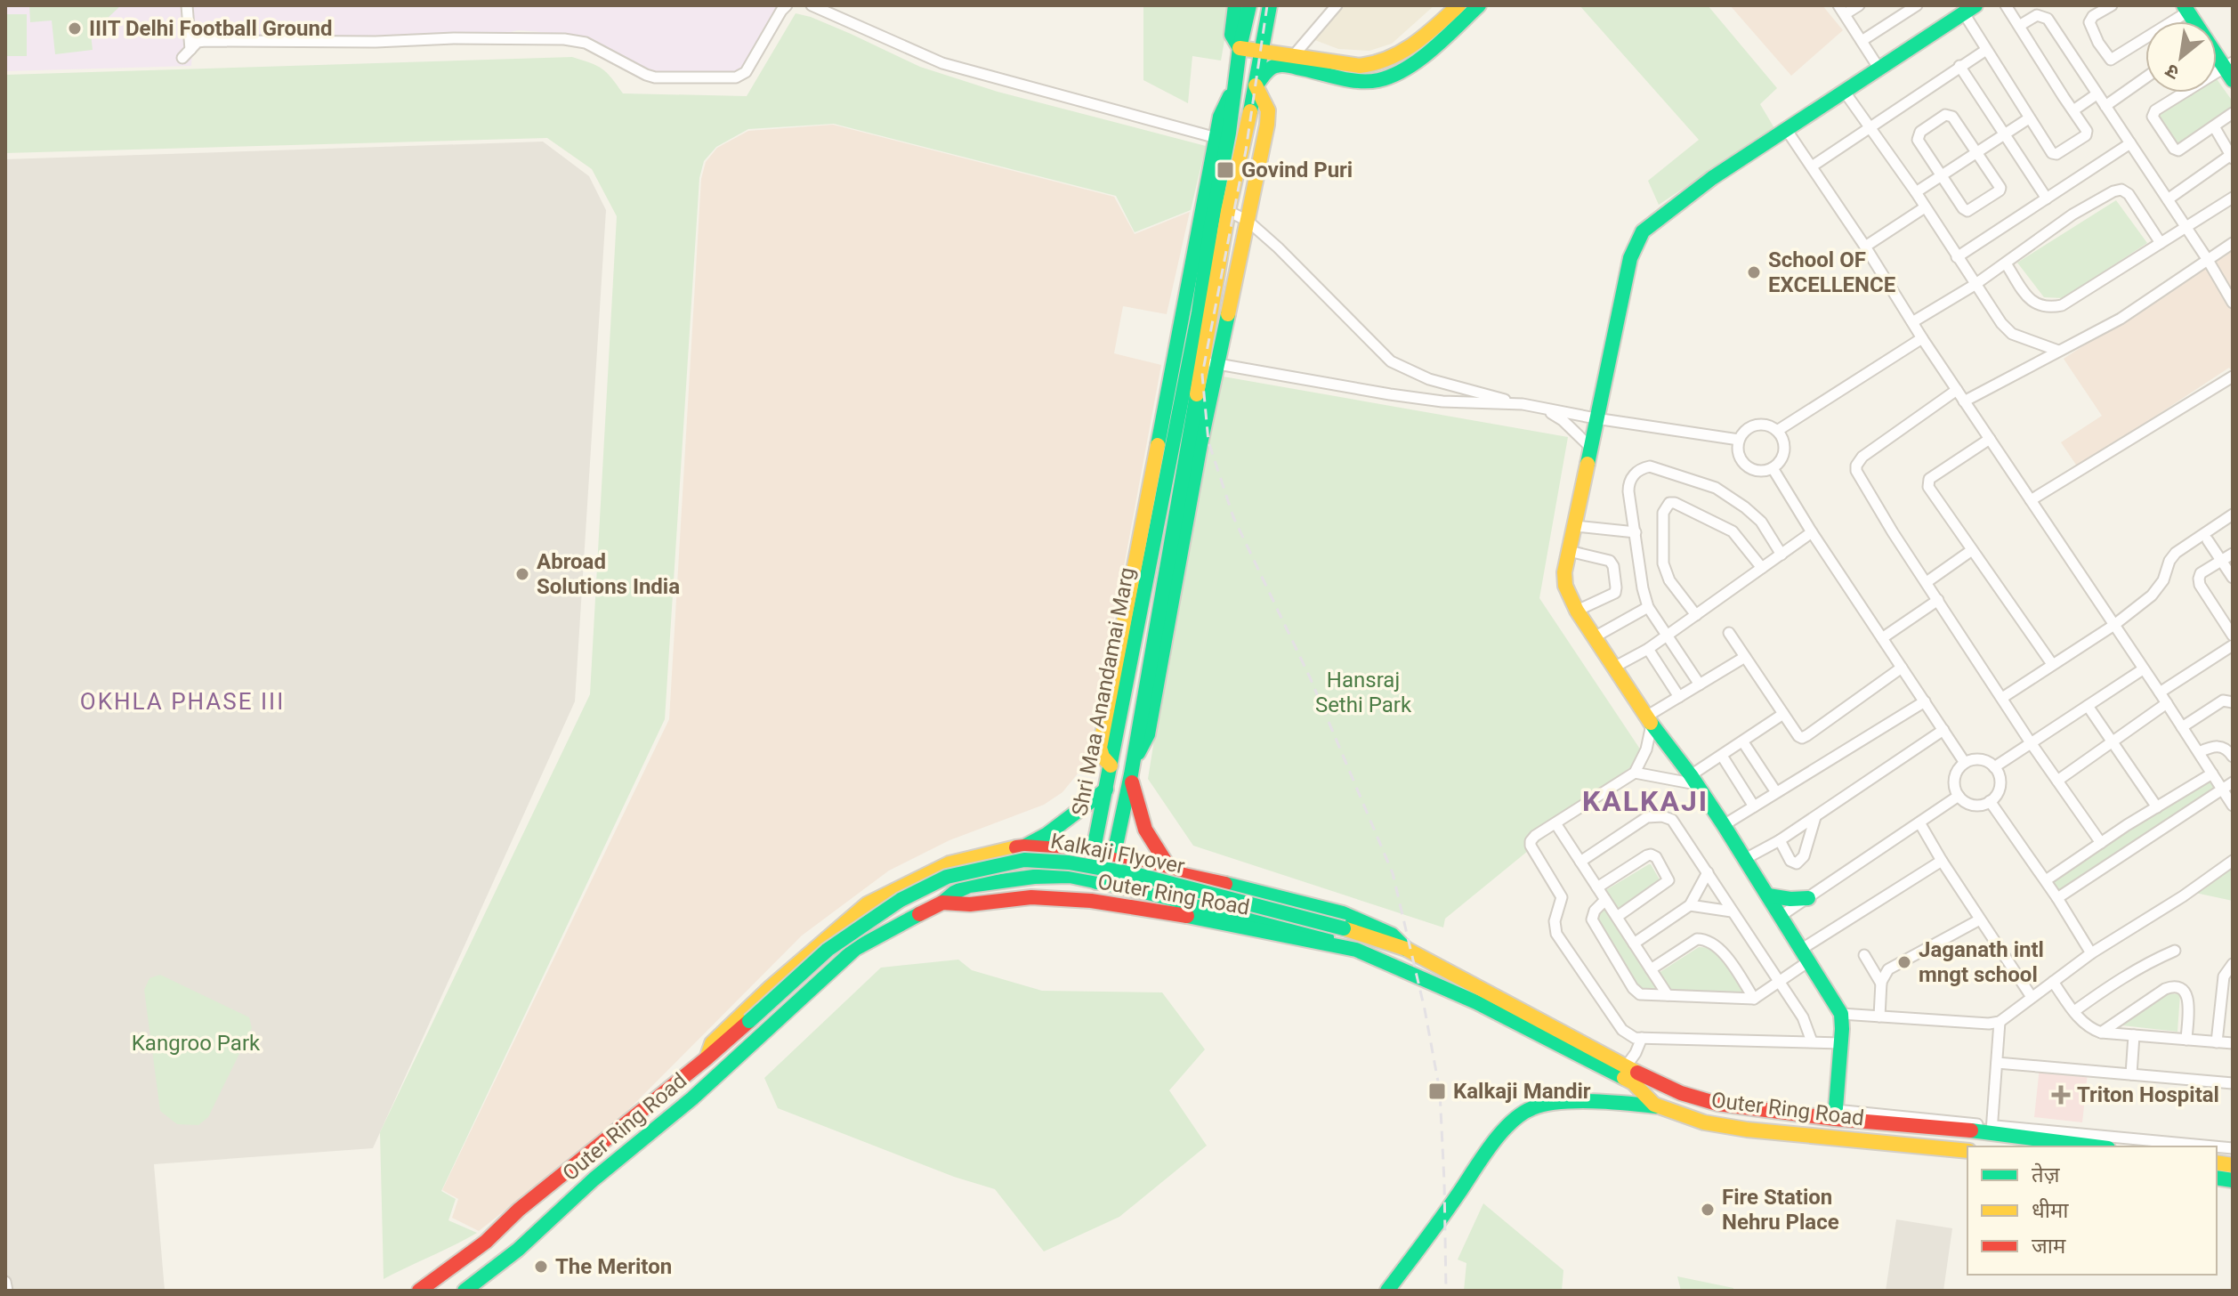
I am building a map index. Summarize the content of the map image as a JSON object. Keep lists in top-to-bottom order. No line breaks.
{"streets":{"main road":["Shri Maa Anandamai Marg","Kalkaji Flyover","Outer Ring Road"]},"crossings":[["Kalkaji Flyover","Outer Ring Road"]],"districts":["OKHLA PHASE III","KALKAJI"],"parks":["Hansraj Sethi Park","Kangroo Park"],"places":{"other":["IIIT Delhi Football Ground","School OF EXCELLENCE","Abroad Solutions India","Jaganath intl mngt school","Fire Station Nehru Place","The Meriton"],"transit":["Govind Puri","Kalkaji Mandir"],"health":["Triton Hospital"]},"legend":["तेज़","धीमा","जाम"],"north":"bottom left"}
